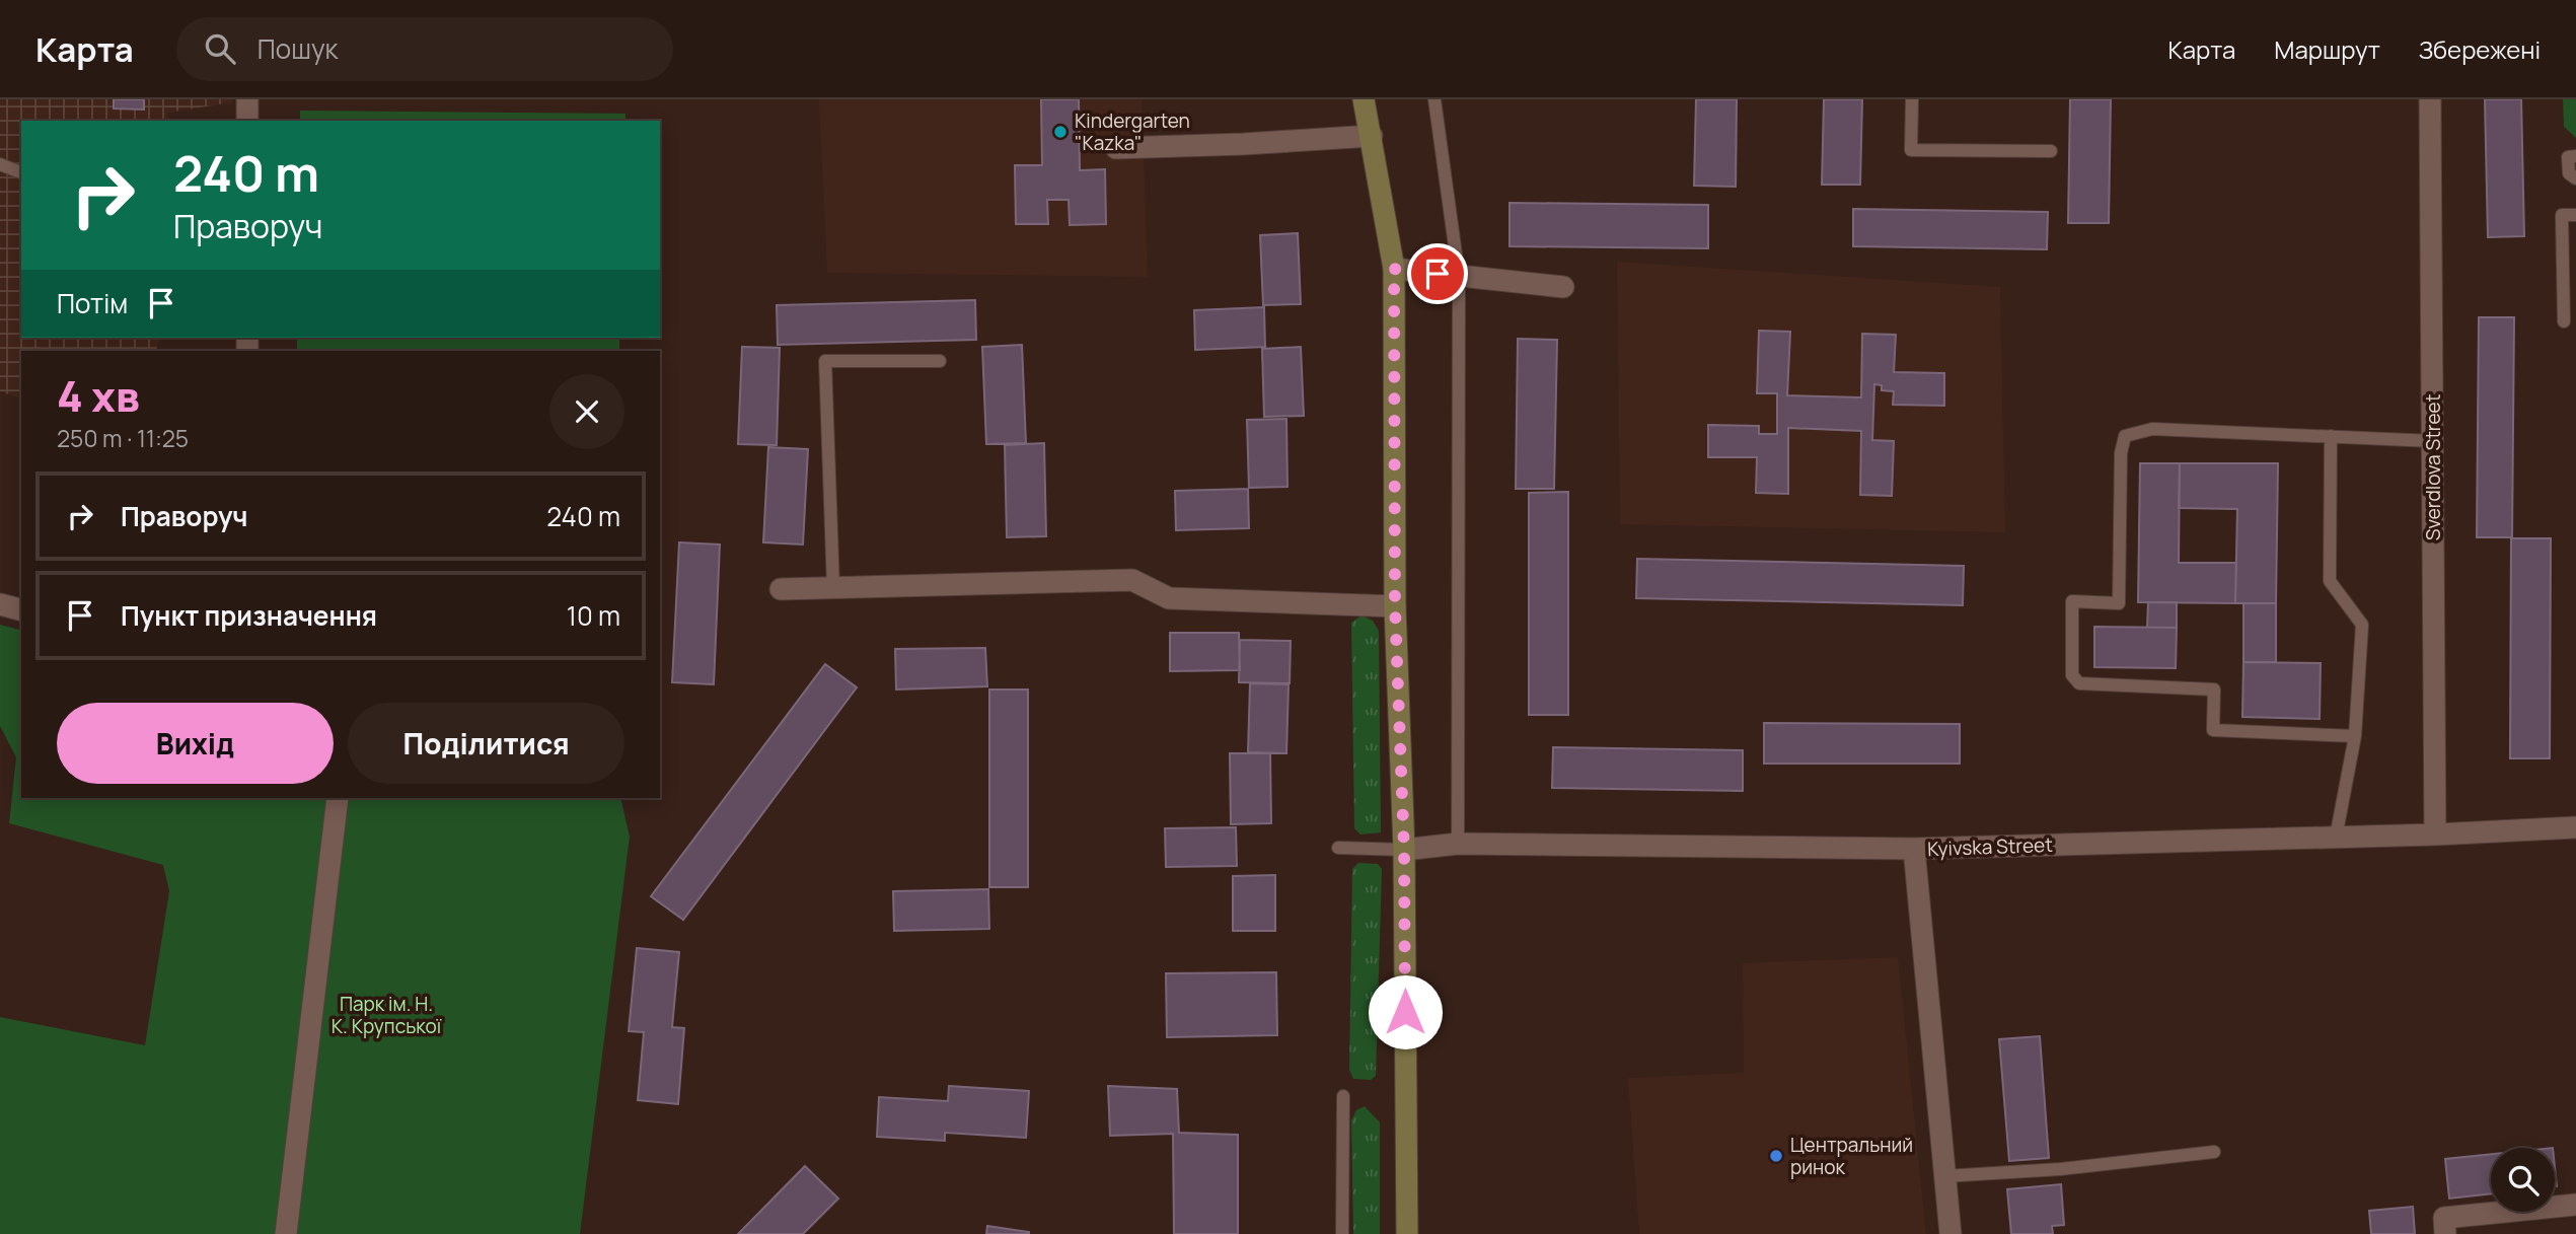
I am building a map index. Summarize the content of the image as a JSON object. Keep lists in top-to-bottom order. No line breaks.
{"streets":{"street":["Sverdlova Street","Kyivska Street"]},"crossings":[["Sverdlova Street","Kyivska Street"]],"parks":["Парк ім. Н. К. Крупської"],"places":["Kindergarten \"Kazka\"","Центральний ринок"],"page":{"header":"Карта","search":"Пошук","nav":["Карта","Маршрут","Збережені"],"turn":["240 m","Праворуч"],"then":"Потім","heading":["4 хв","250 m · 11:25"],"list":[{"name":"Праворуч","value":"240 m"},{"name":"Пункт призначення","value":"10 m"}],"buttons":["Вихід","Поділитися"]}}
